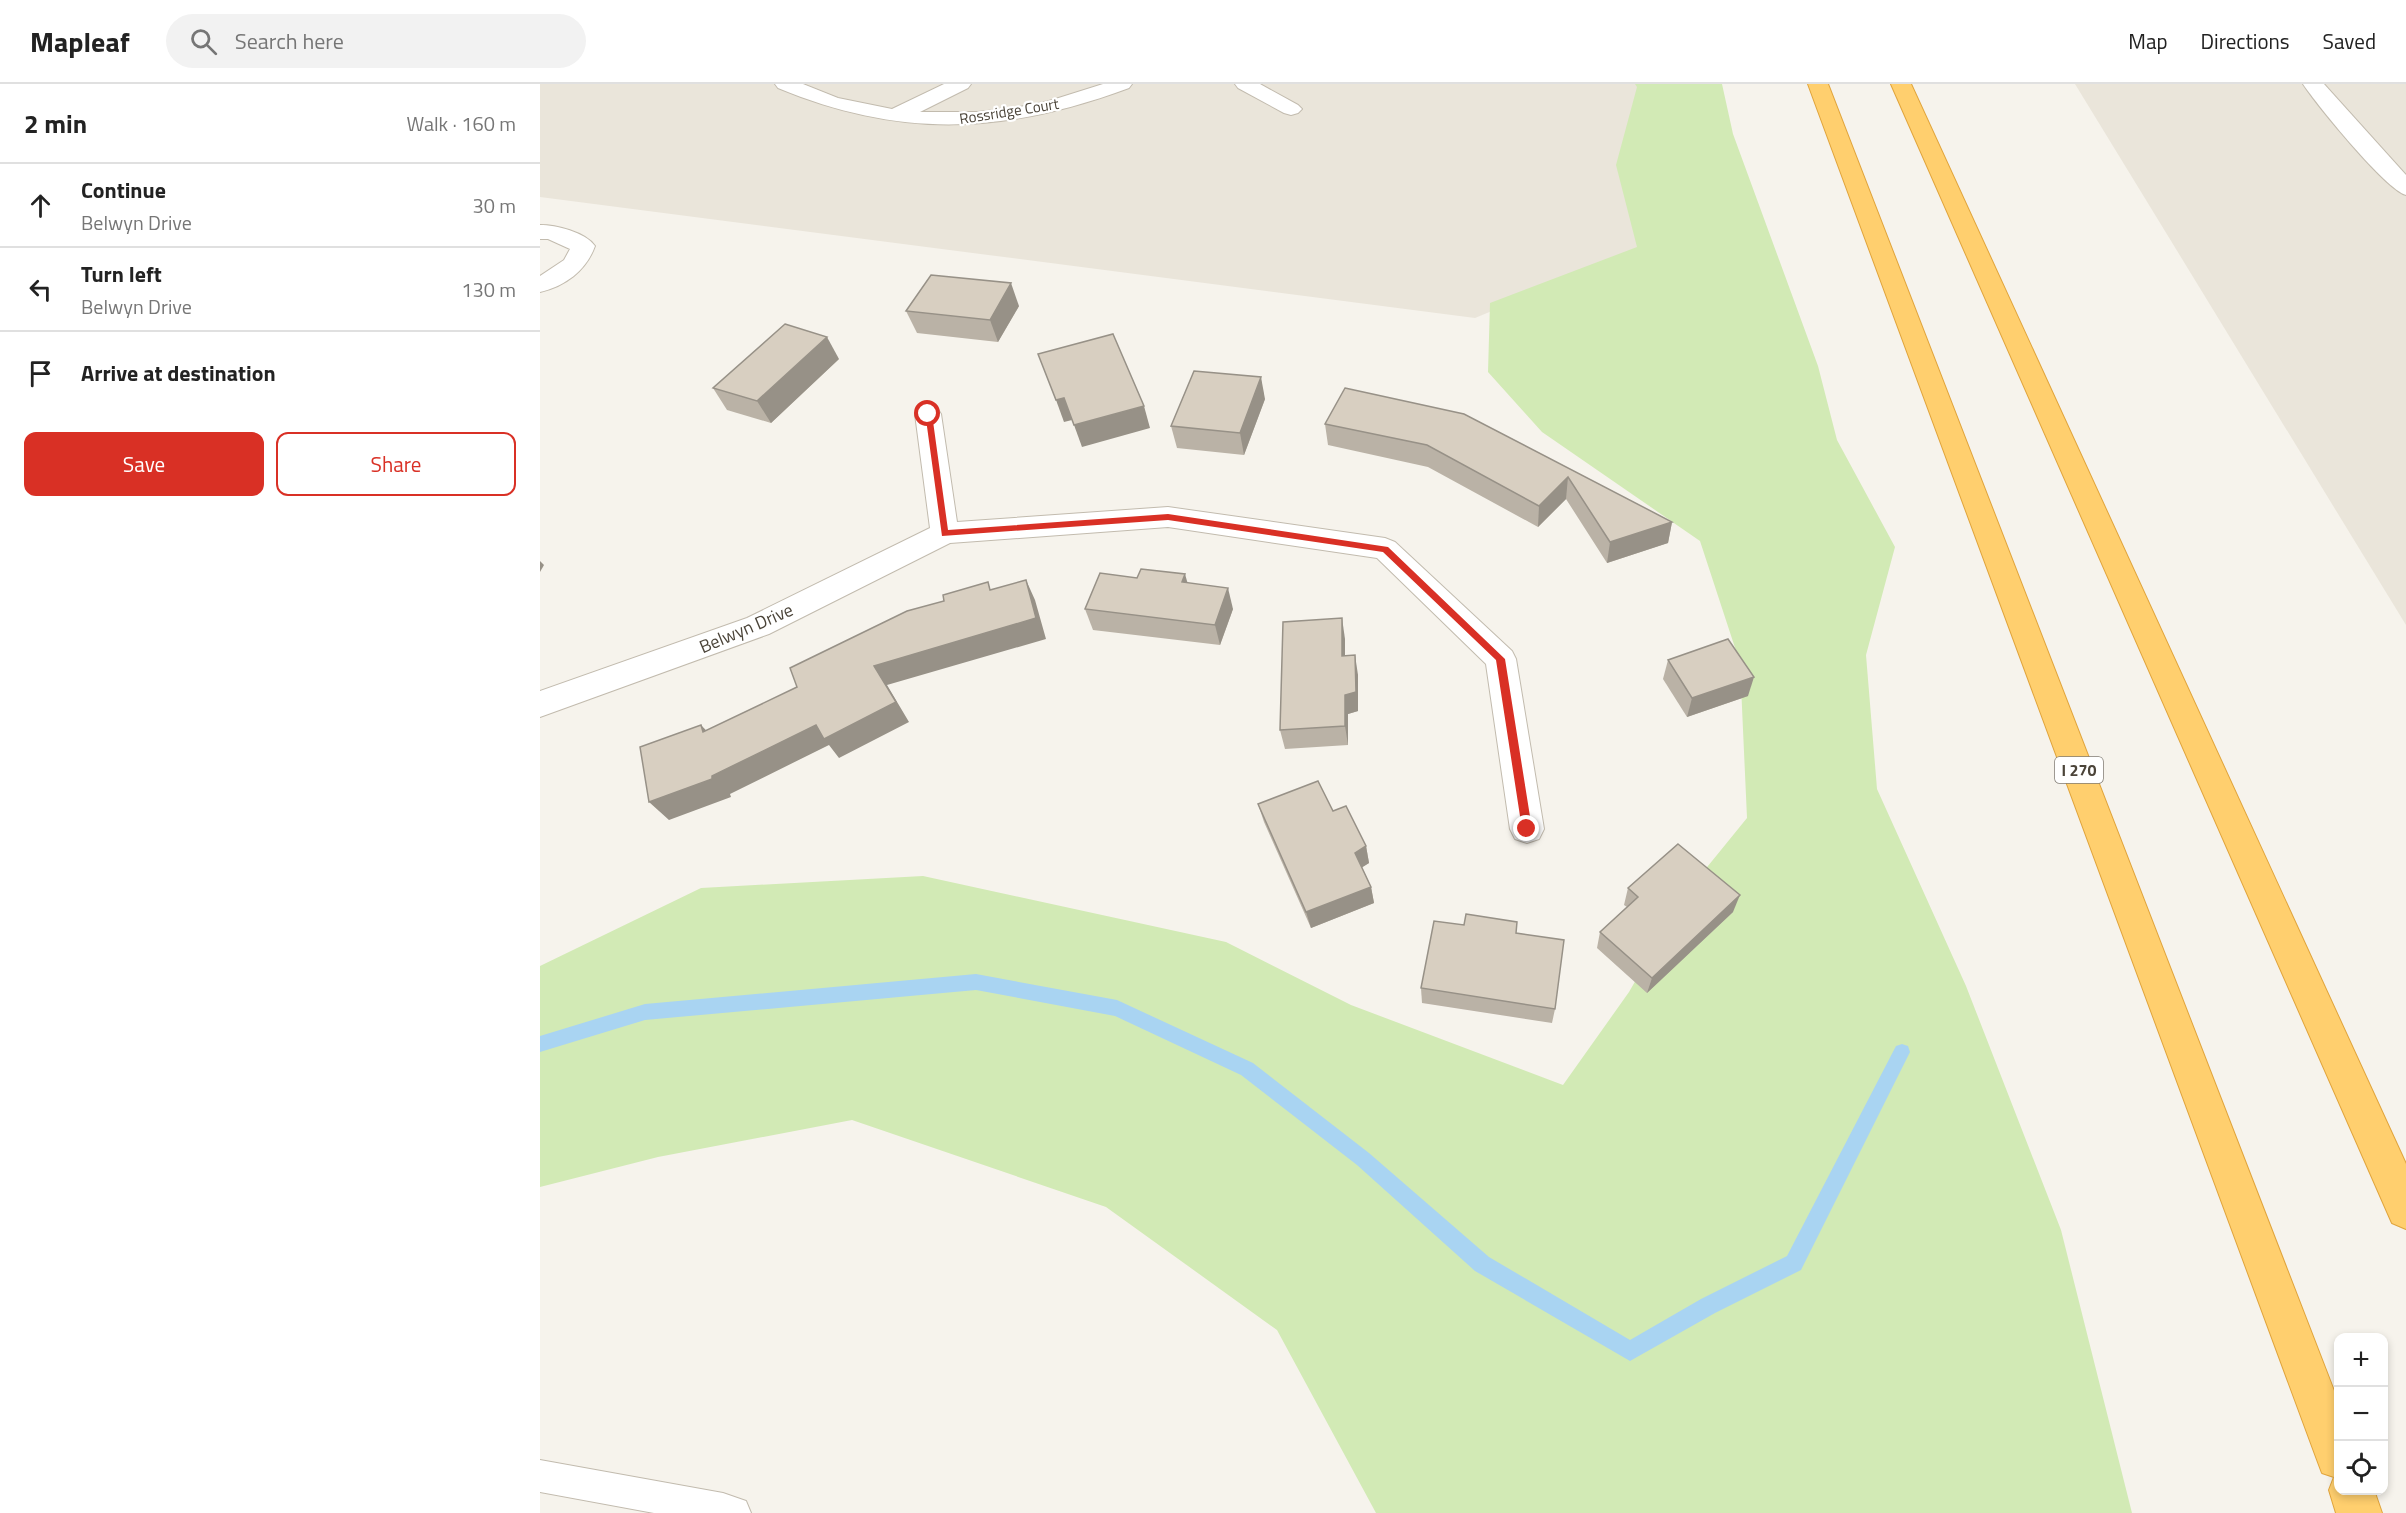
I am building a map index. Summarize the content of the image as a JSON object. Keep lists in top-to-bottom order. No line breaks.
{"streets":{"highway":["I 270"],"street":["Rossridge Court","Belwyn Drive"]},"page":{"header":"Mapleaf","search":"Search here","nav":["Map","Directions","Saved"],"heading":["2 min","Walk · 160 m"],"list":[["Continue","Belwyn Drive","30 m"],["Turn left","Belwyn Drive","130 m"],"Arrive at destination"],"buttons":["Save","Share"],"map_buttons":["+","−"]}}
